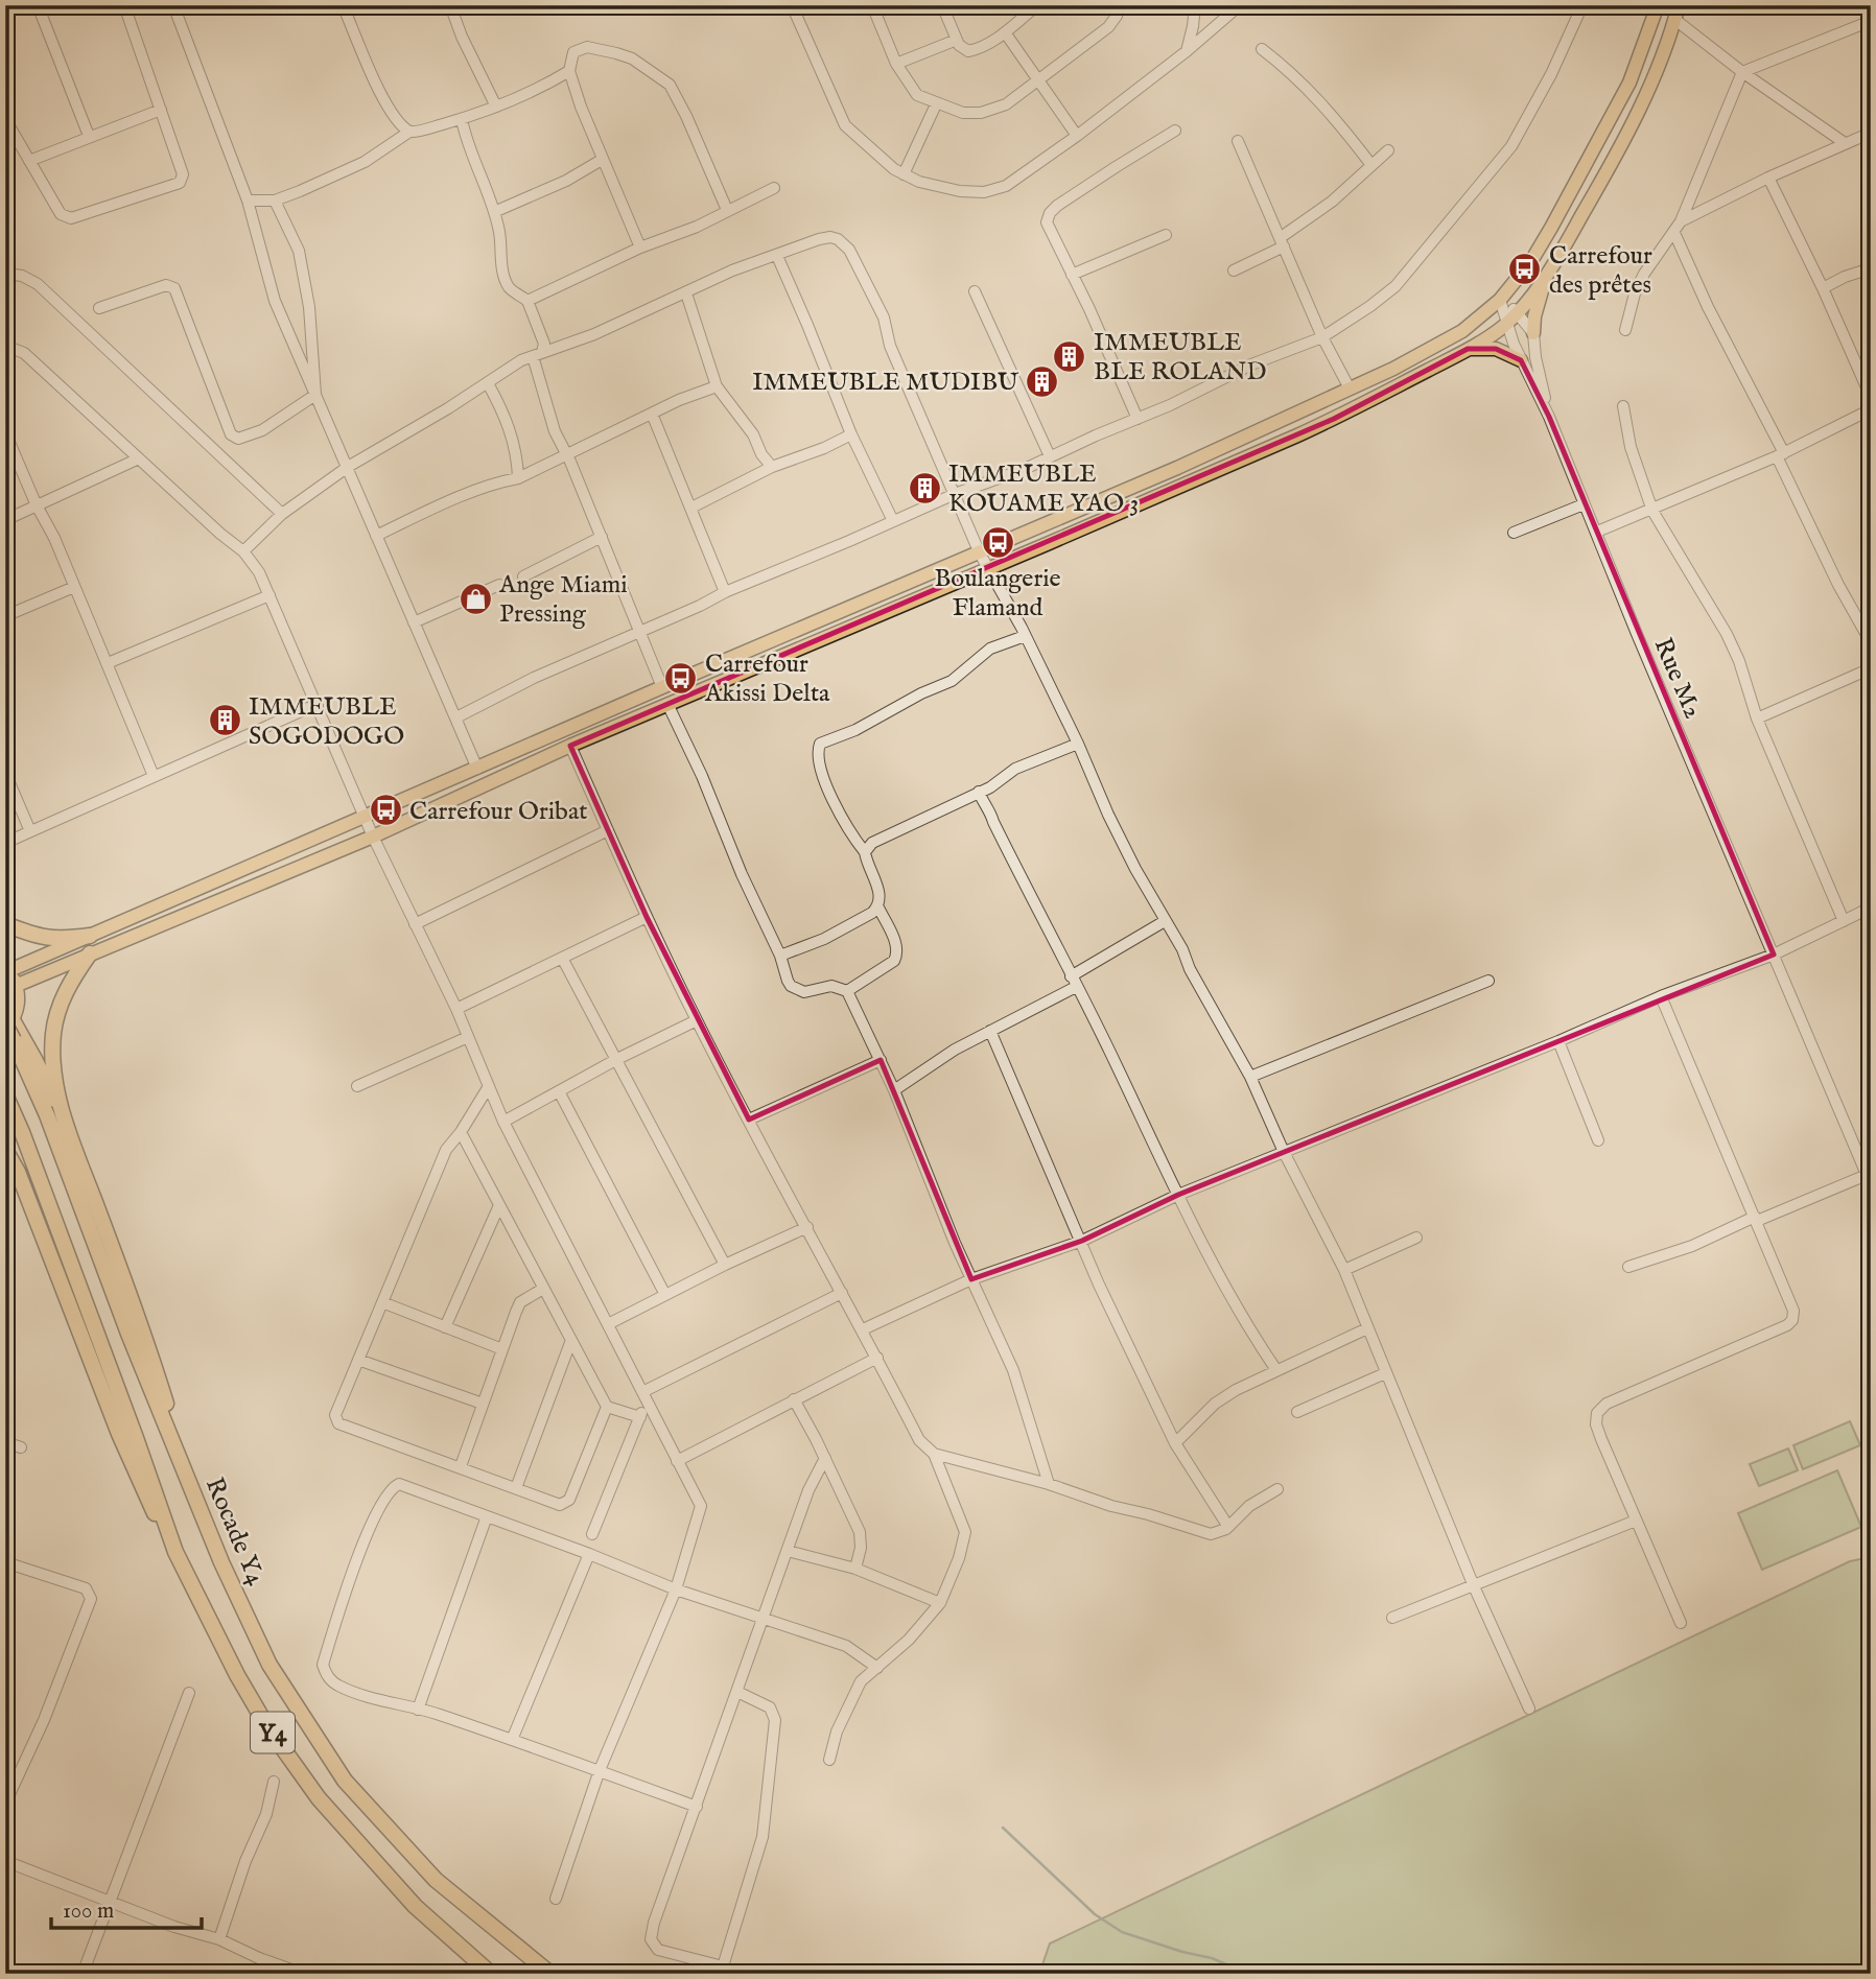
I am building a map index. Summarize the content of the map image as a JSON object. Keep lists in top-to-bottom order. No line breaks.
{"streets":{"highway":["Rocade Y4","Y4"],"street":["Rue M2"]},"places":{"bus stop":["Carrefour des prêtes","Boulangerie Flamand","Carrefour Akissi Delta","Carrefour Oribat"],"building":["IMMEUBLE BLE ROLAND","IMMEUBLE MUDIBU","IMMEUBLE KOUAME YAO 3","IMMEUBLE SOGODOGO"],"shop":["Ange Miami Pressing"]},"scale_bar":"100 m"}
